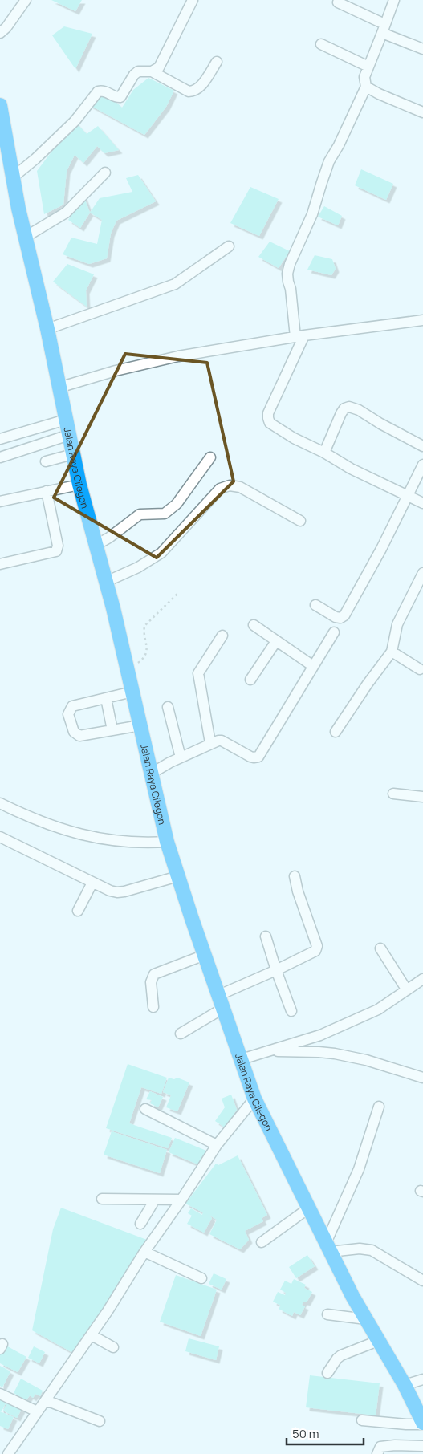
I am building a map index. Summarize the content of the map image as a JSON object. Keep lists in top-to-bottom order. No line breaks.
{"streets":{"highway":["Jalan Raya Cilegon"]},"scale_bar":"50 m"}
